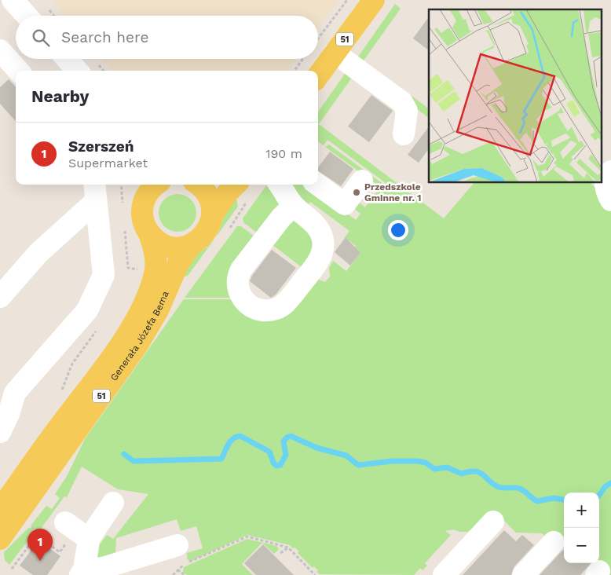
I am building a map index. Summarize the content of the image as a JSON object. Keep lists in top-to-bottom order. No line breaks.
{"streets":{"main road":["51","Generała Józefa Bema"]},"crossings":[["51","Generała Józefa Bema"]],"places":["Przedszkole Gminne nr. 1"],"page":{"search":"Search here","heading":"Nearby","list":[{"mark":"1","name":"Szerszeń","note":"Supermarket","value":"190 m"}],"map_buttons":["+","−"],"pins":"1"}}
